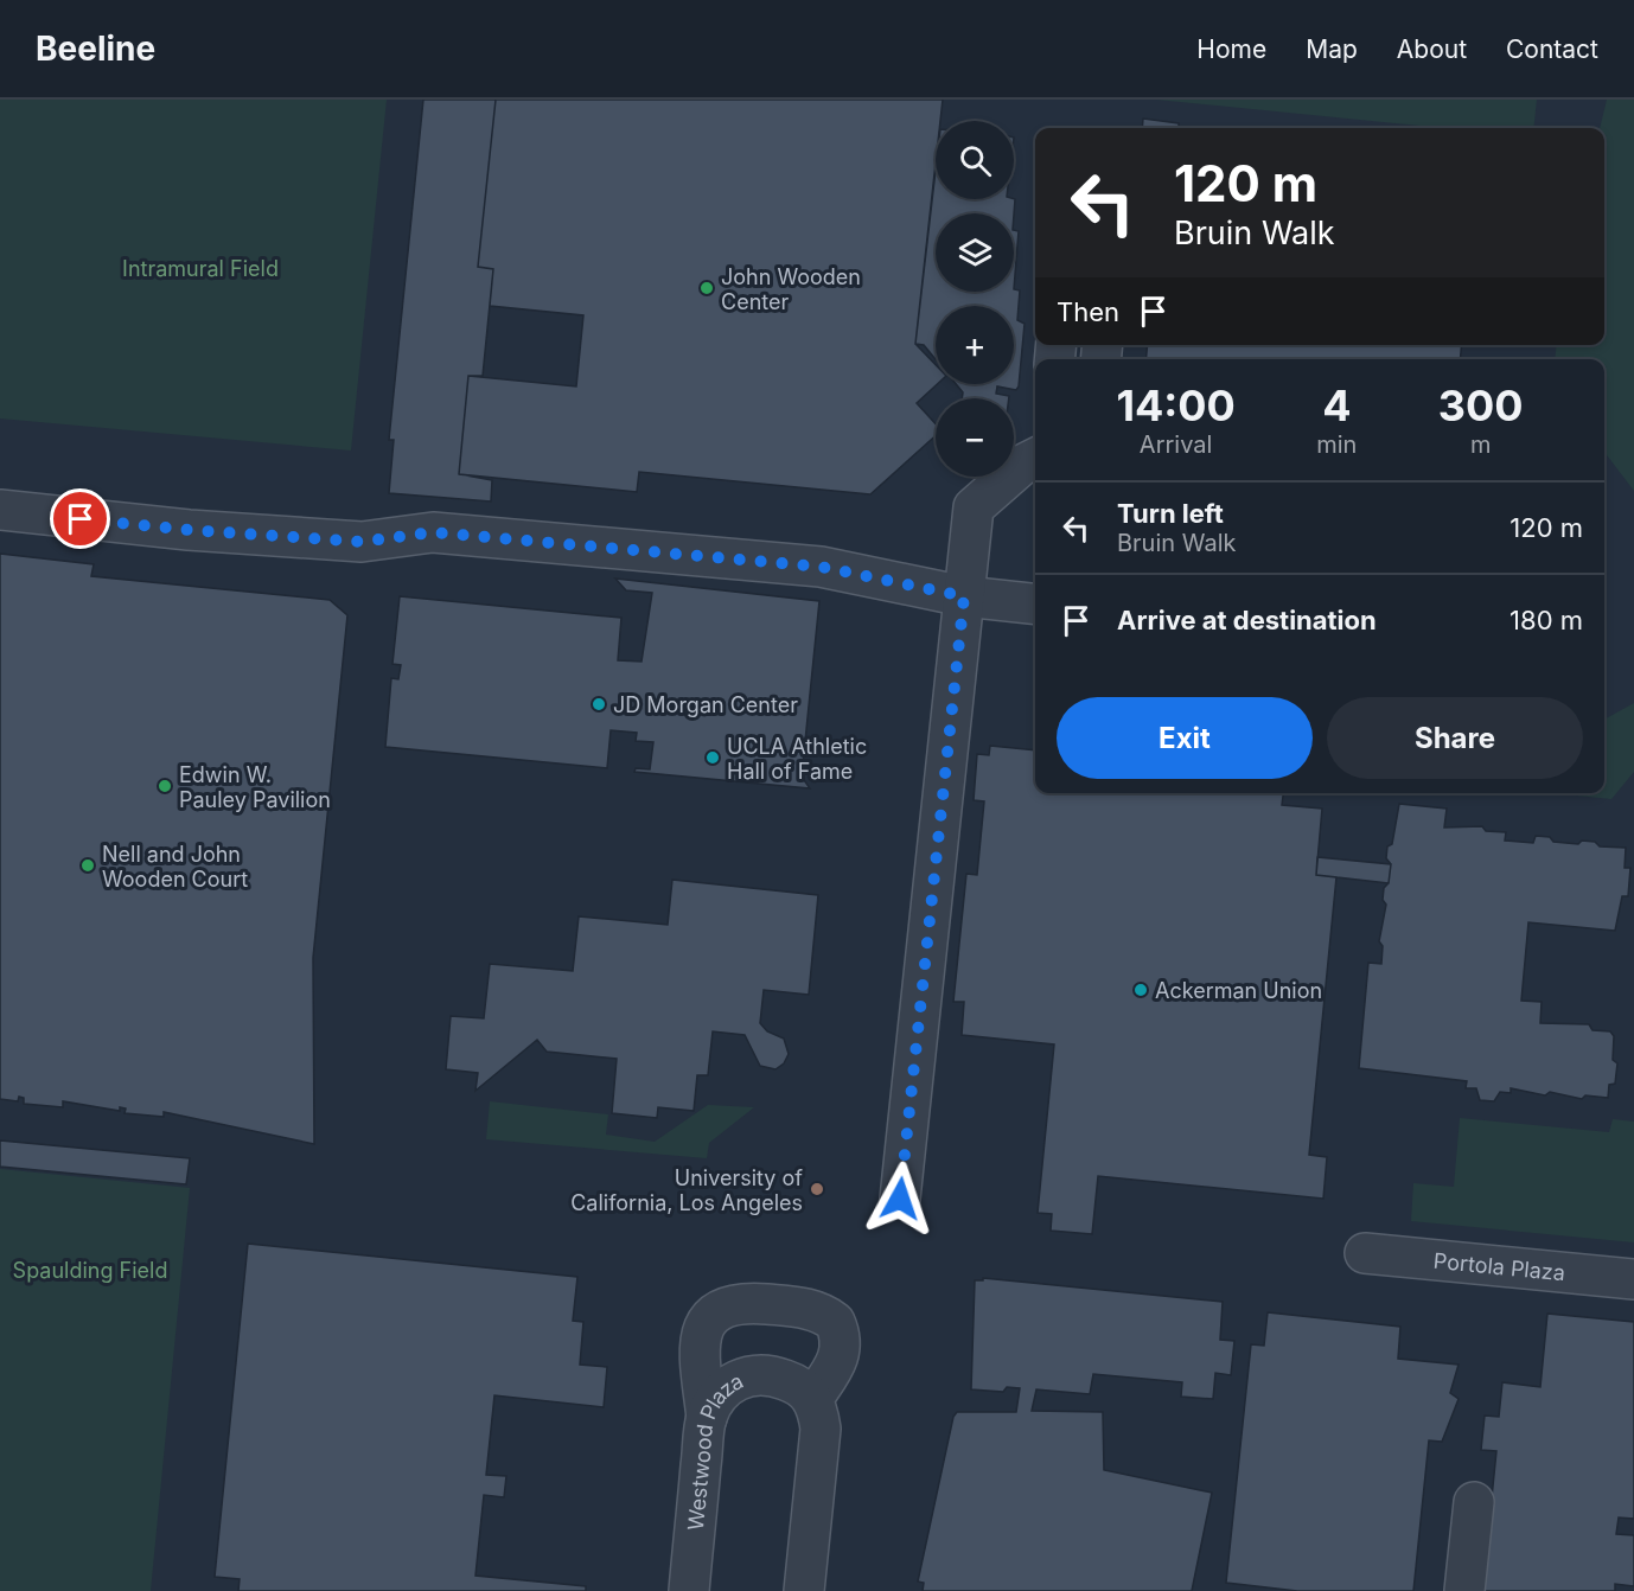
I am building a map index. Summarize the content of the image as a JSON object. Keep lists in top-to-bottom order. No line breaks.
{"streets":{"street":["Portola Plaza","Westwood Plaza"]},"parks":["Intramural Field","Spaulding Field"],"places":["John Wooden Center","JD Morgan Center","UCLA Athletic Hall of Fame","Edwin W. Pauley Pavilion","Nell and John Wooden Court","Ackerman Union","University of California, Los Angeles"],"page":{"header":"Beeline","nav":["Home","Map","About","Contact"],"map_buttons":["+","−"],"turn":["120 m","Bruin Walk"],"then":"Then","eta":["14:00","Arrival","4","min","300","m"],"list":[{"name":"Turn left","note":"Bruin Walk","value":"120 m"},{"name":"Arrive at destination","value":"180 m"}],"buttons":["Exit","Share"]}}
